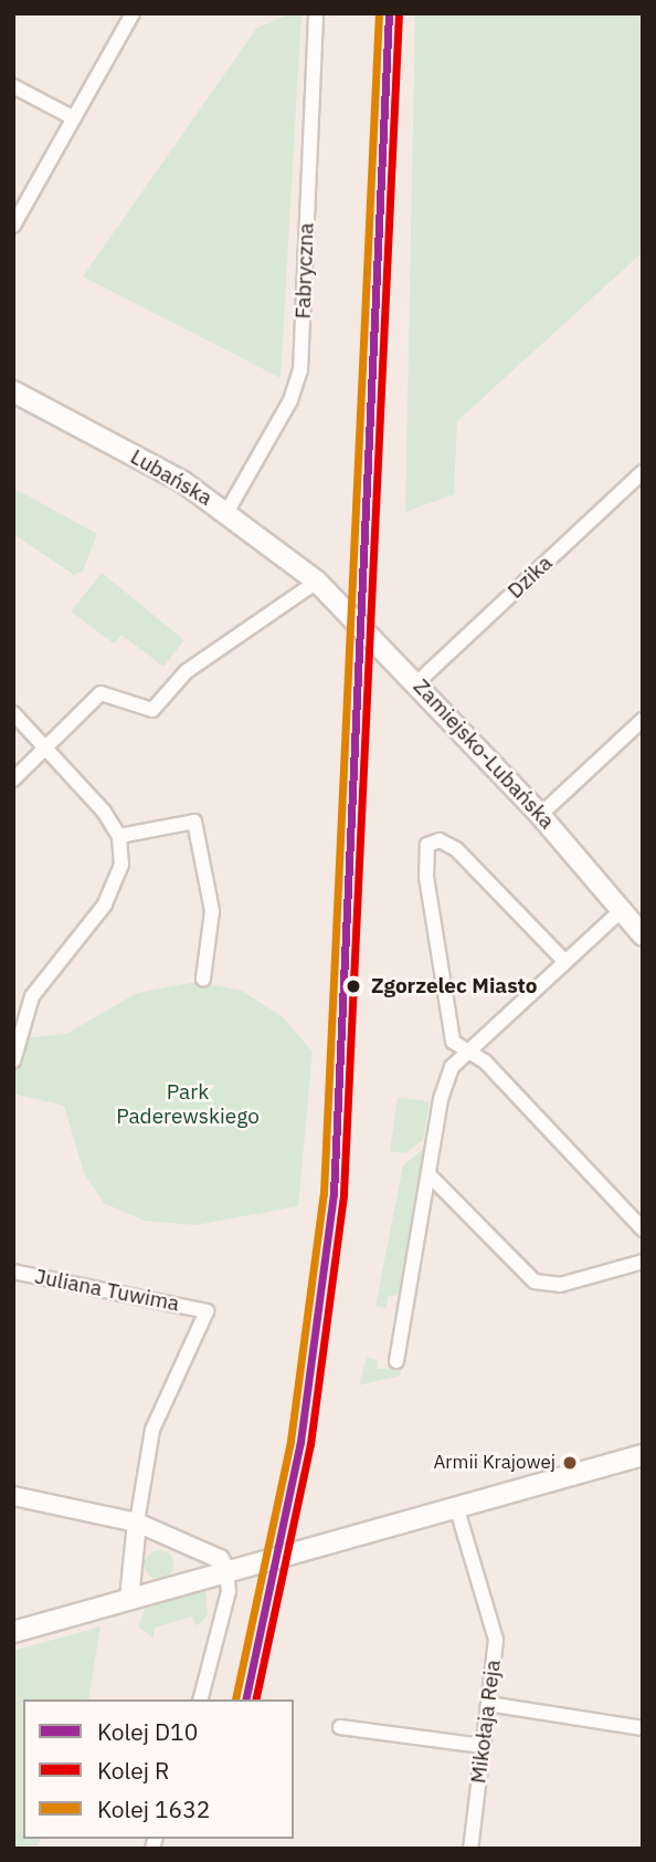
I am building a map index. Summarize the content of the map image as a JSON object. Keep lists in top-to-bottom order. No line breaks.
{"streets":{"main road":["Lubańska","Zamiejsko-Lubańska"],"street":["Fabryczna","Dzika","Juliana Tuwima","Mikołaja Reja"]},"crossings":[["Fabryczna","Lubańska"],["Lubańska","Zamiejsko-Lubańska"],["Dzika","Zamiejsko-Lubańska"]],"parks":["Park Paderewskiego"],"places":["Zgorzelec Miasto","Armii Krajowej"],"lines":["rail line D10","rail line R","rail line 1632"],"legend":["Kolej D10","Kolej R","Kolej 1632"]}
